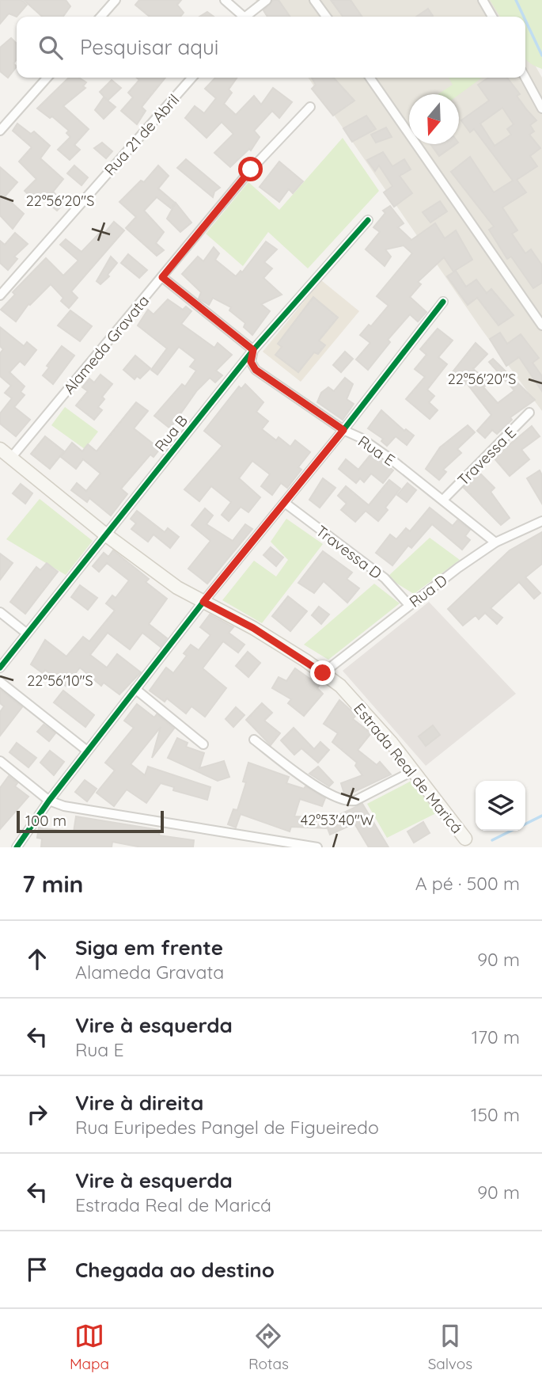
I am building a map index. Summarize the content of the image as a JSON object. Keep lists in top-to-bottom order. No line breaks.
{"streets":{"main road":["Estrada Real de Maricá"],"street":["Rua 21 de Abril","Alameda Gravata","Rua B","Rua E","Travessa E","Travessa D","Rua D"]},"crossings":[["Alameda Gravata","Estrada Real de Maricá"],["Rua B","Rua E"],["Rua B","Estrada Real de Maricá"],["Rua E","Travessa E"],["Rua E","Rua D"],["Travessa D","Rua D"],["Rua D","Estrada Real de Maricá"]],"scale_bar":"100 m","north":"bottom","page":{"search":"Pesquisar aqui","scale":"100 m","heading":["7 min","A pé · 500 m"],"list":[["Siga em frente","Alameda Gravata","90 m"],["Vire à esquerda","Rua E","170 m"],["Vire à direita","Rua Euripedes Pangel de Figueiredo","150 m"],["Vire à esquerda","Estrada Real de Maricá","90 m"],"Chegada ao destino"],"nav":["Mapa","Rotas","Salvos"]},"coordinates":["22°56'20\"S","22°56'10\"S","42°53'40\"W"]}
